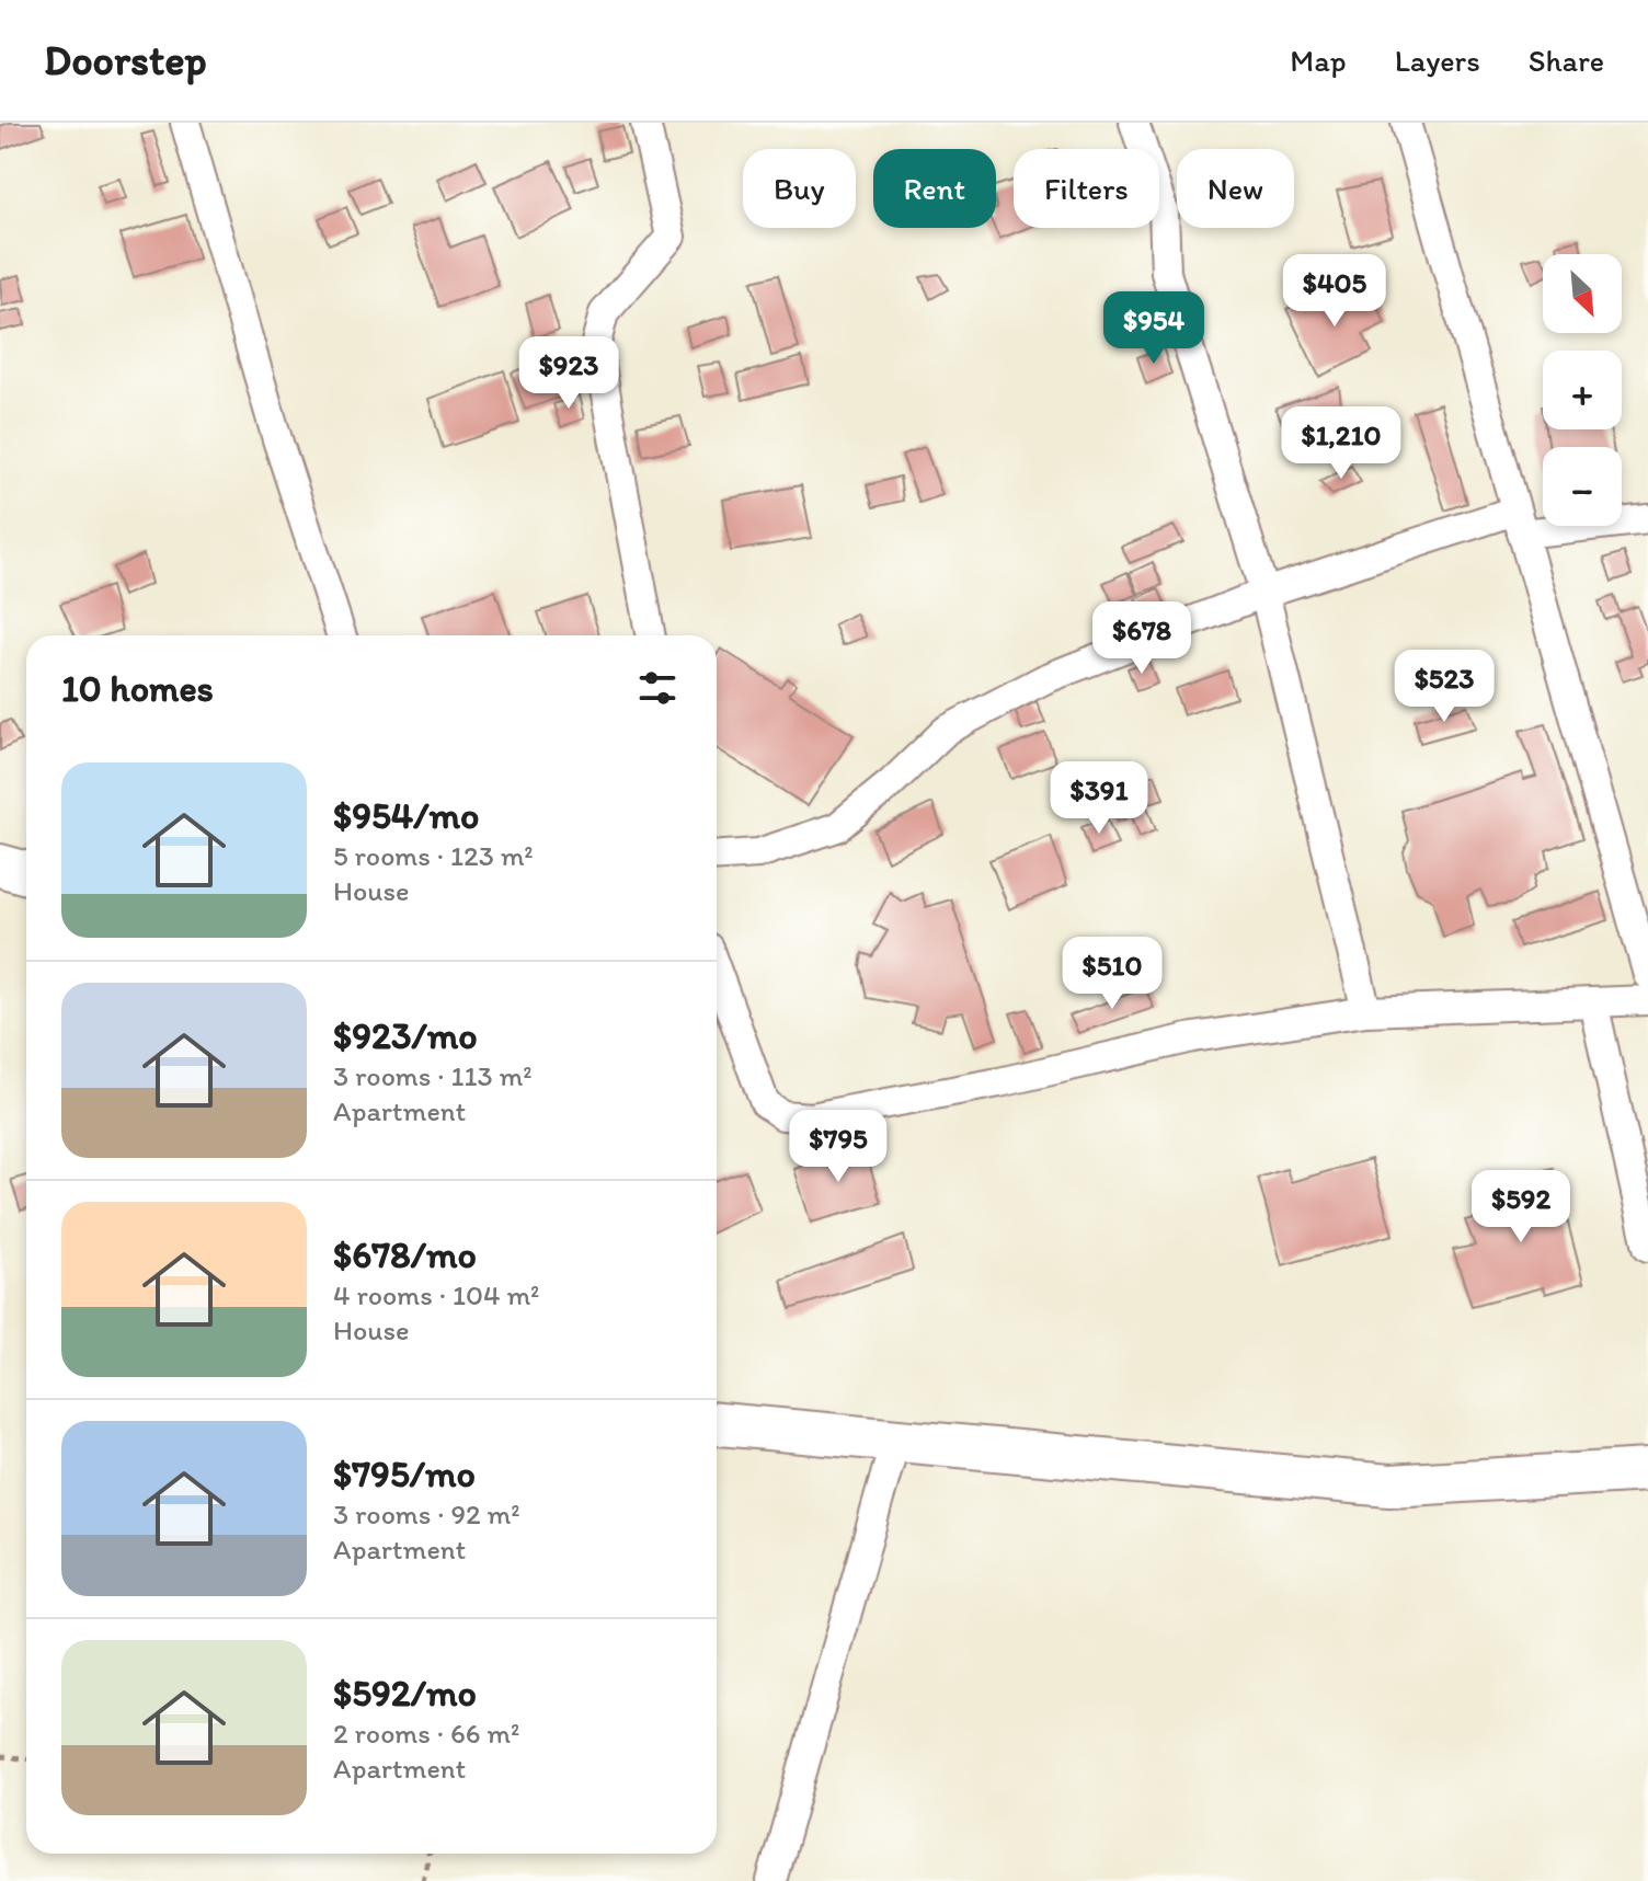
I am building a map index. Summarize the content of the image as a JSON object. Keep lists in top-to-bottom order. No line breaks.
{"north":"bottom right","page":{"header":"Doorstep","nav":["Map","Layers","Share"],"chip":["Buy","Rent","Filters","New"],"map_buttons":["+","−"],"price":["$405","$954","$923","$1,210","$678","$523","$391","$510","$795","$592"],"heading":"10 homes","list":[{"name":"$954/mo","note":"5 rooms · 123 m² · House"},{"name":"$923/mo","note":"3 rooms · 113 m² · Apartment"},{"name":"$678/mo","note":"4 rooms · 104 m² · House"},{"name":"$795/mo","note":"3 rooms · 92 m² · Apartment"},{"name":"$592/mo","note":"2 rooms · 66 m² · Apartment"}]}}
